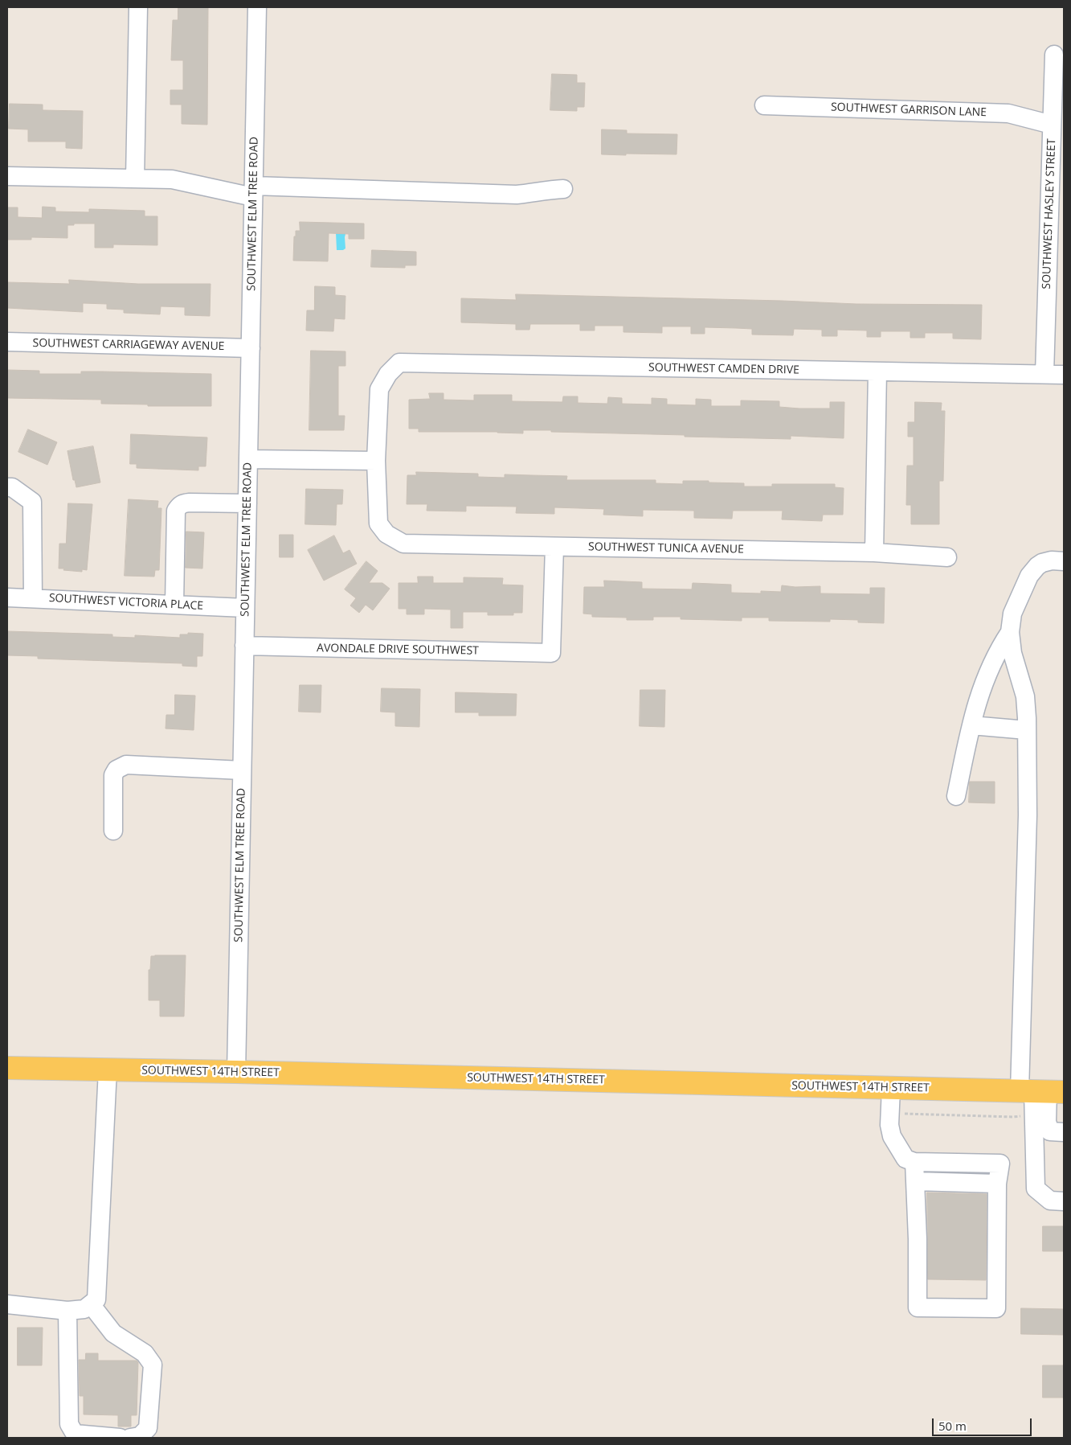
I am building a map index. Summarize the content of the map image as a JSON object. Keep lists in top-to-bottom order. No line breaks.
{"streets":{"main road":["SOUTHWEST 14TH STREET"],"street":["SOUTHWEST GARRISON LANE","SOUTHWEST ELM TREE ROAD","SOUTHWEST HASLEY STREET","SOUTHWEST CARRIAGEWAY AVENUE","SOUTHWEST CAMDEN DRIVE","SOUTHWEST TUNICA AVENUE","SOUTHWEST VICTORIA PLACE","AVONDALE DRIVE SOUTHWEST"]},"crossings":[["SOUTHWEST GARRISON LANE","SOUTHWEST HASLEY STREET"],["SOUTHWEST ELM TREE ROAD","SOUTHWEST CARRIAGEWAY AVENUE"],["SOUTHWEST ELM TREE ROAD","SOUTHWEST VICTORIA PLACE"],["SOUTHWEST ELM TREE ROAD","AVONDALE DRIVE SOUTHWEST"],["SOUTHWEST ELM TREE ROAD","SOUTHWEST 14TH STREET"],["SOUTHWEST HASLEY STREET","SOUTHWEST CAMDEN DRIVE"],["SOUTHWEST CAMDEN DRIVE","SOUTHWEST TUNICA AVENUE"],["SOUTHWEST TUNICA AVENUE","AVONDALE DRIVE SOUTHWEST"]],"scale_bar":"50 m"}
